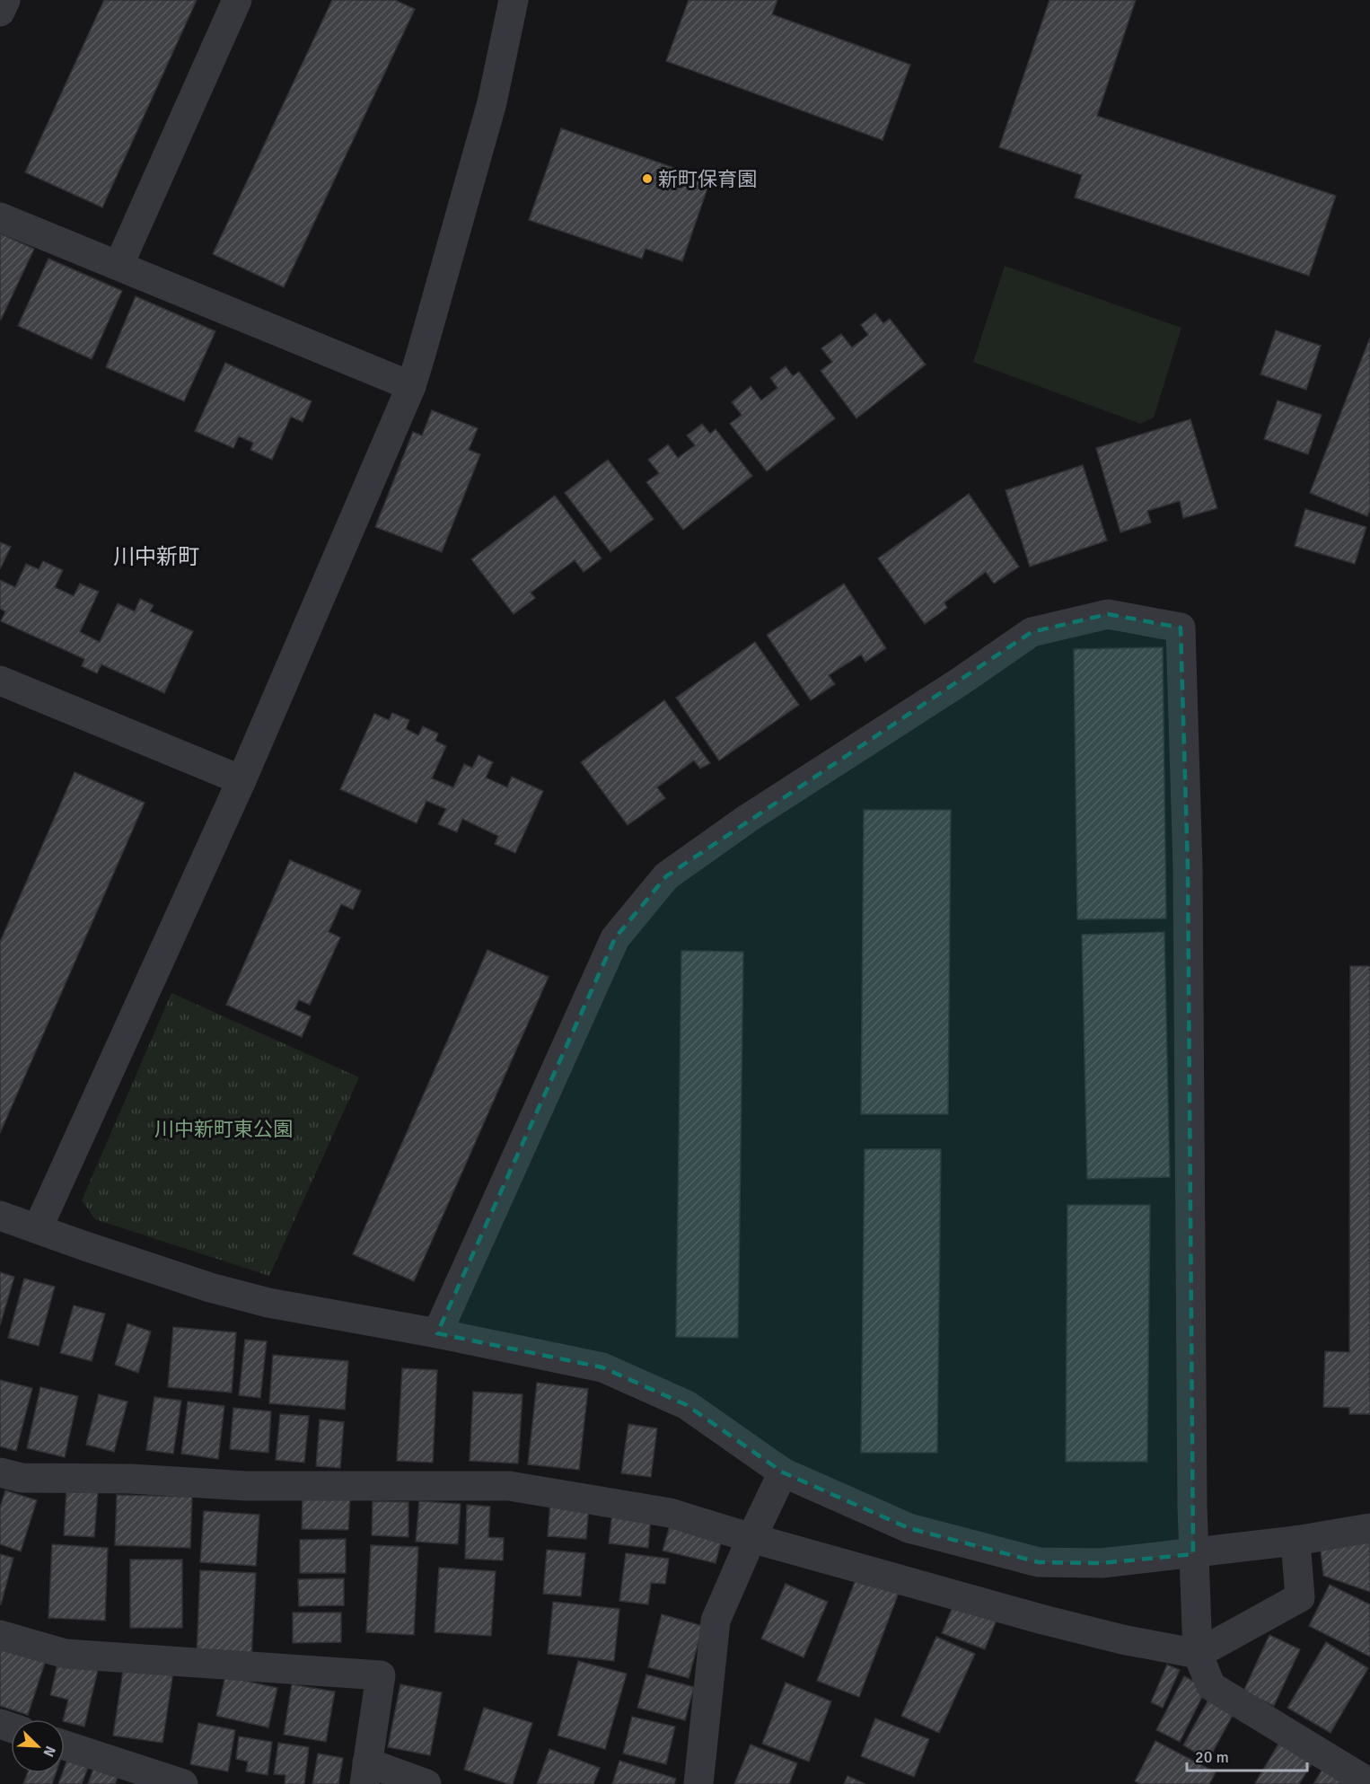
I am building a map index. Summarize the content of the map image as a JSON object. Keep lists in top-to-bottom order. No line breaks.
{"districts":["川中新町"],"parks":["川中新町東公園"],"places":["新町保育園"],"scale_bar":"20 m","north":"bottom right"}
